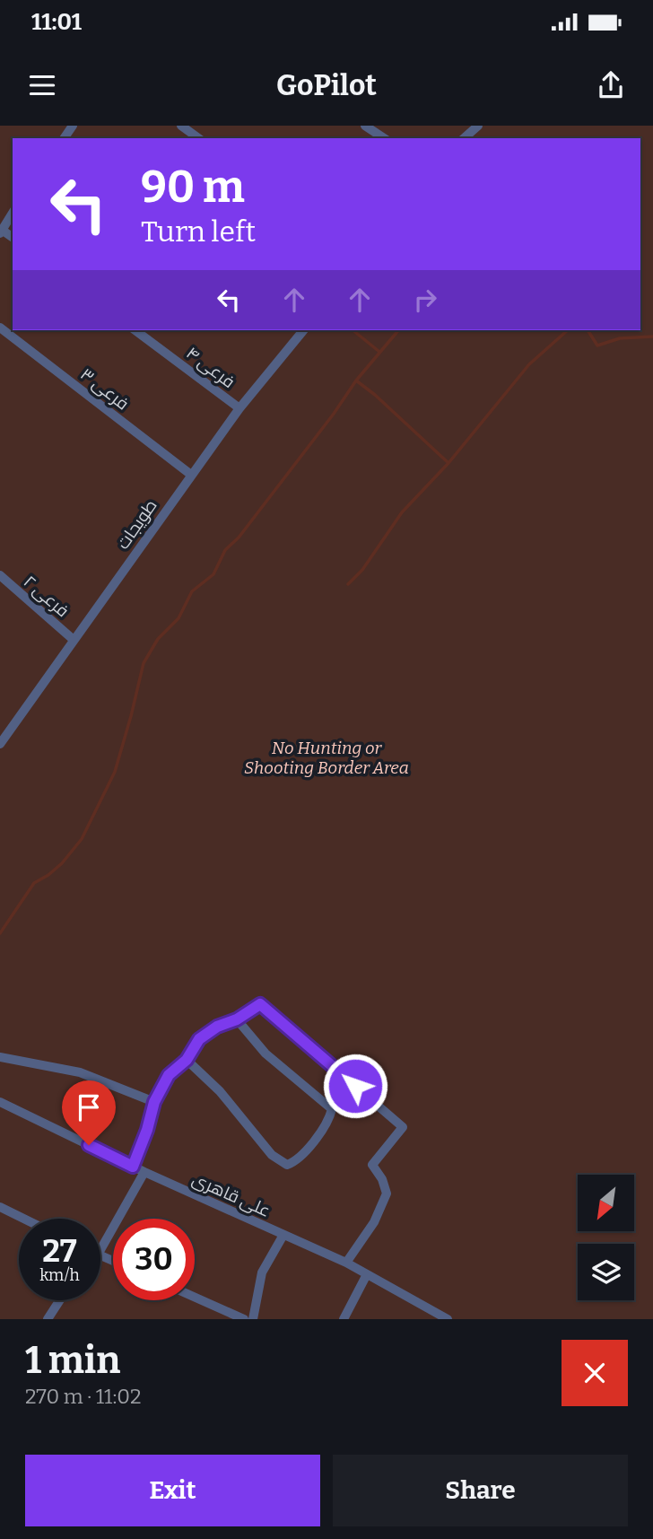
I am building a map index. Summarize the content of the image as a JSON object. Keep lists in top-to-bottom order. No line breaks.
{"streets":{"street":["فرعی ۴","فرعی ۳","طویجات","فرعی ۲","علی قاهری"]},"crossings":[["فرعی ۴","طویجات"],["فرعی ۳","طویجات"],["طویجات","فرعی ۲"]],"parks":["No Hunting or Shooting Border Area"],"north":"bottom left","page":{"status":"11:01","header":"GoPilot","turn":["90 m","Turn left"],"speed":"27 km/h","limit":"30","heading":["1 min","270 m · 11:02"],"buttons":["Exit","Share"]}}
